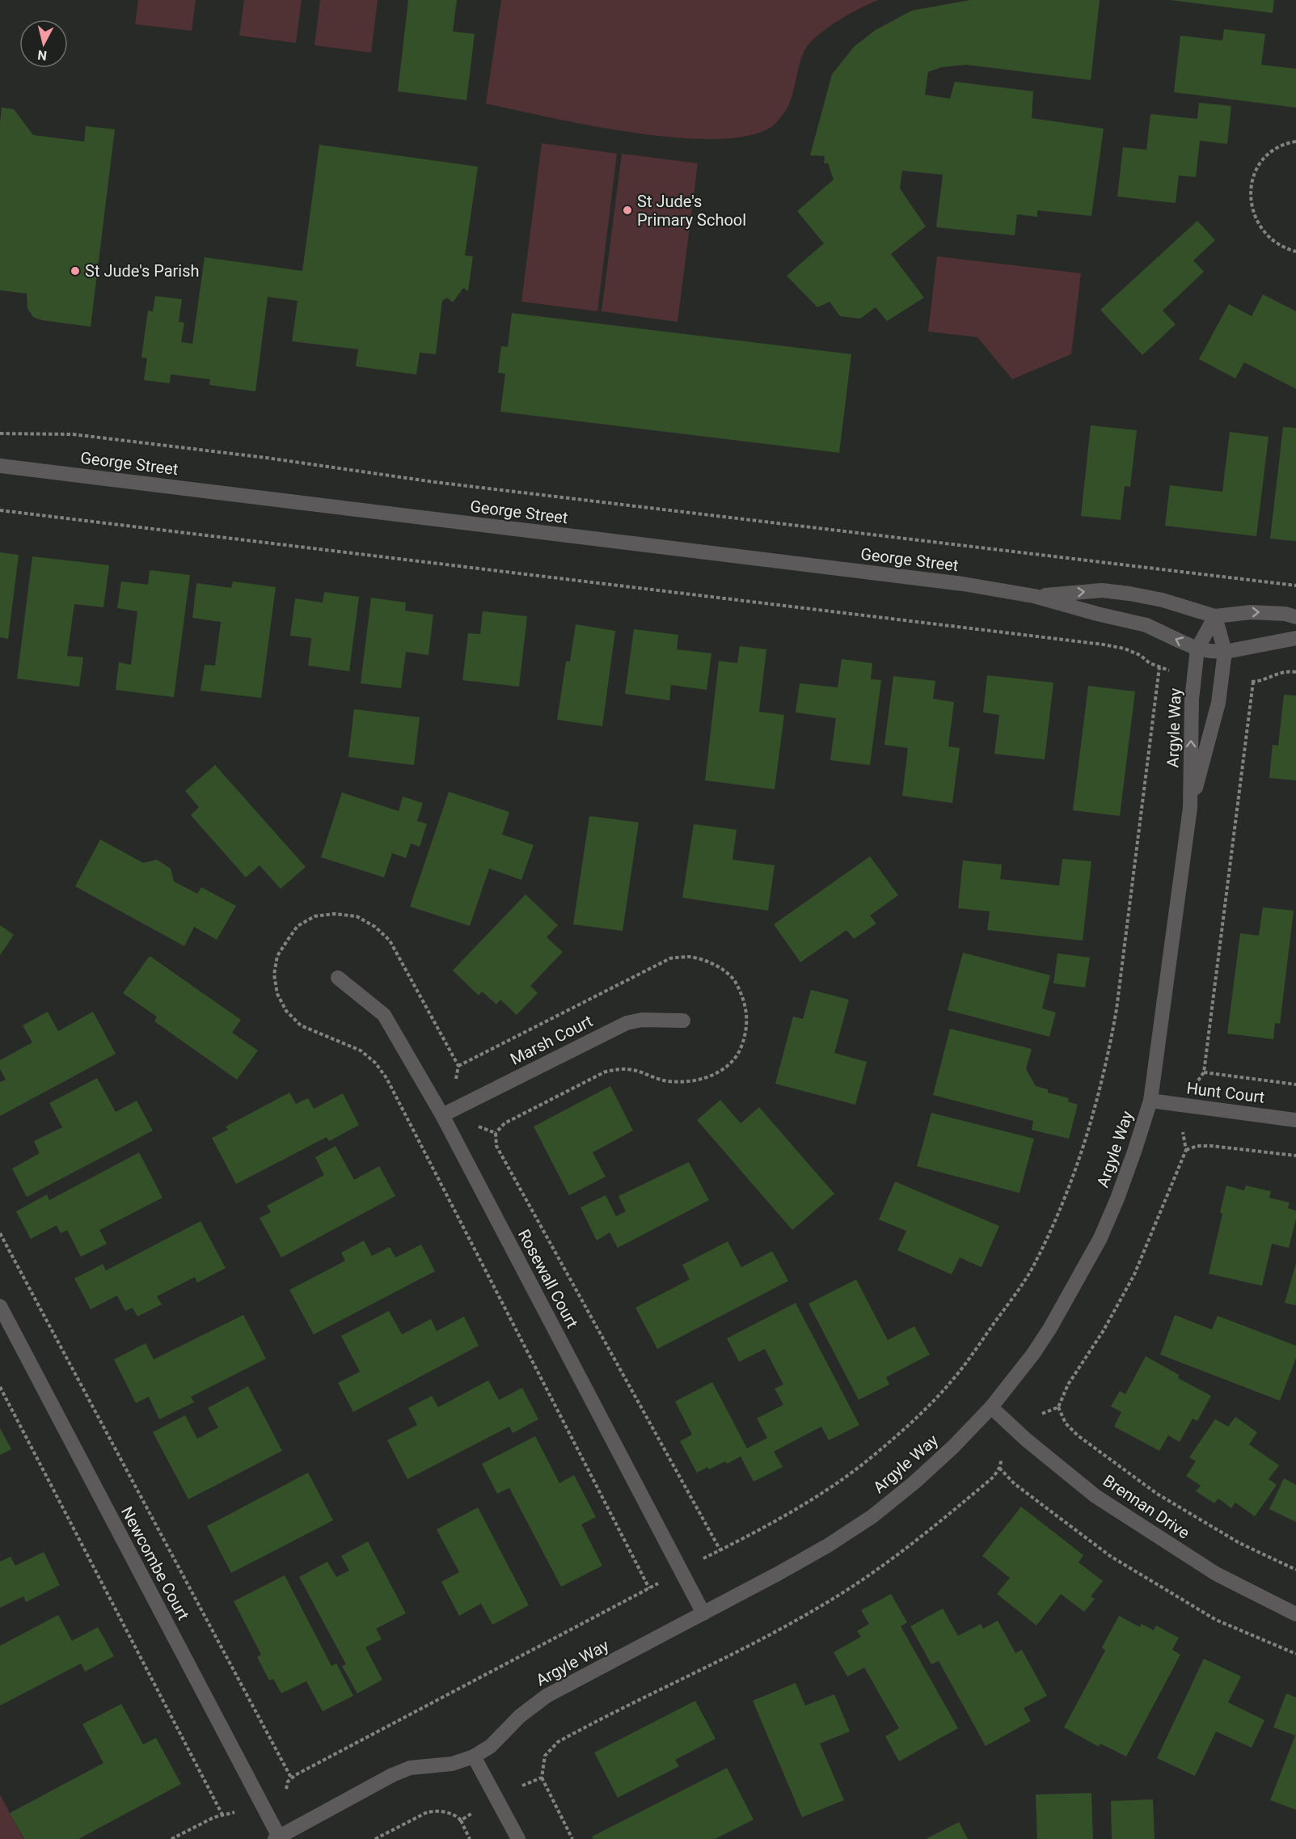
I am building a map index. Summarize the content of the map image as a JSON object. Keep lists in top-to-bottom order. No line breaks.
{"streets":{"street":["George Street","Argyle Way","Marsh Court","Hunt Court","Rosewall Court","Brennan Drive","Newcombe Court"]},"crossings":[["George Street","Argyle Way"],["Argyle Way","Hunt Court"],["Argyle Way","Rosewall Court"],["Argyle Way","Brennan Drive"],["Argyle Way","Newcombe Court"],["Marsh Court","Rosewall Court"]],"places":["St Jude's Primary School","St Jude's Parish"],"north":"bottom"}
